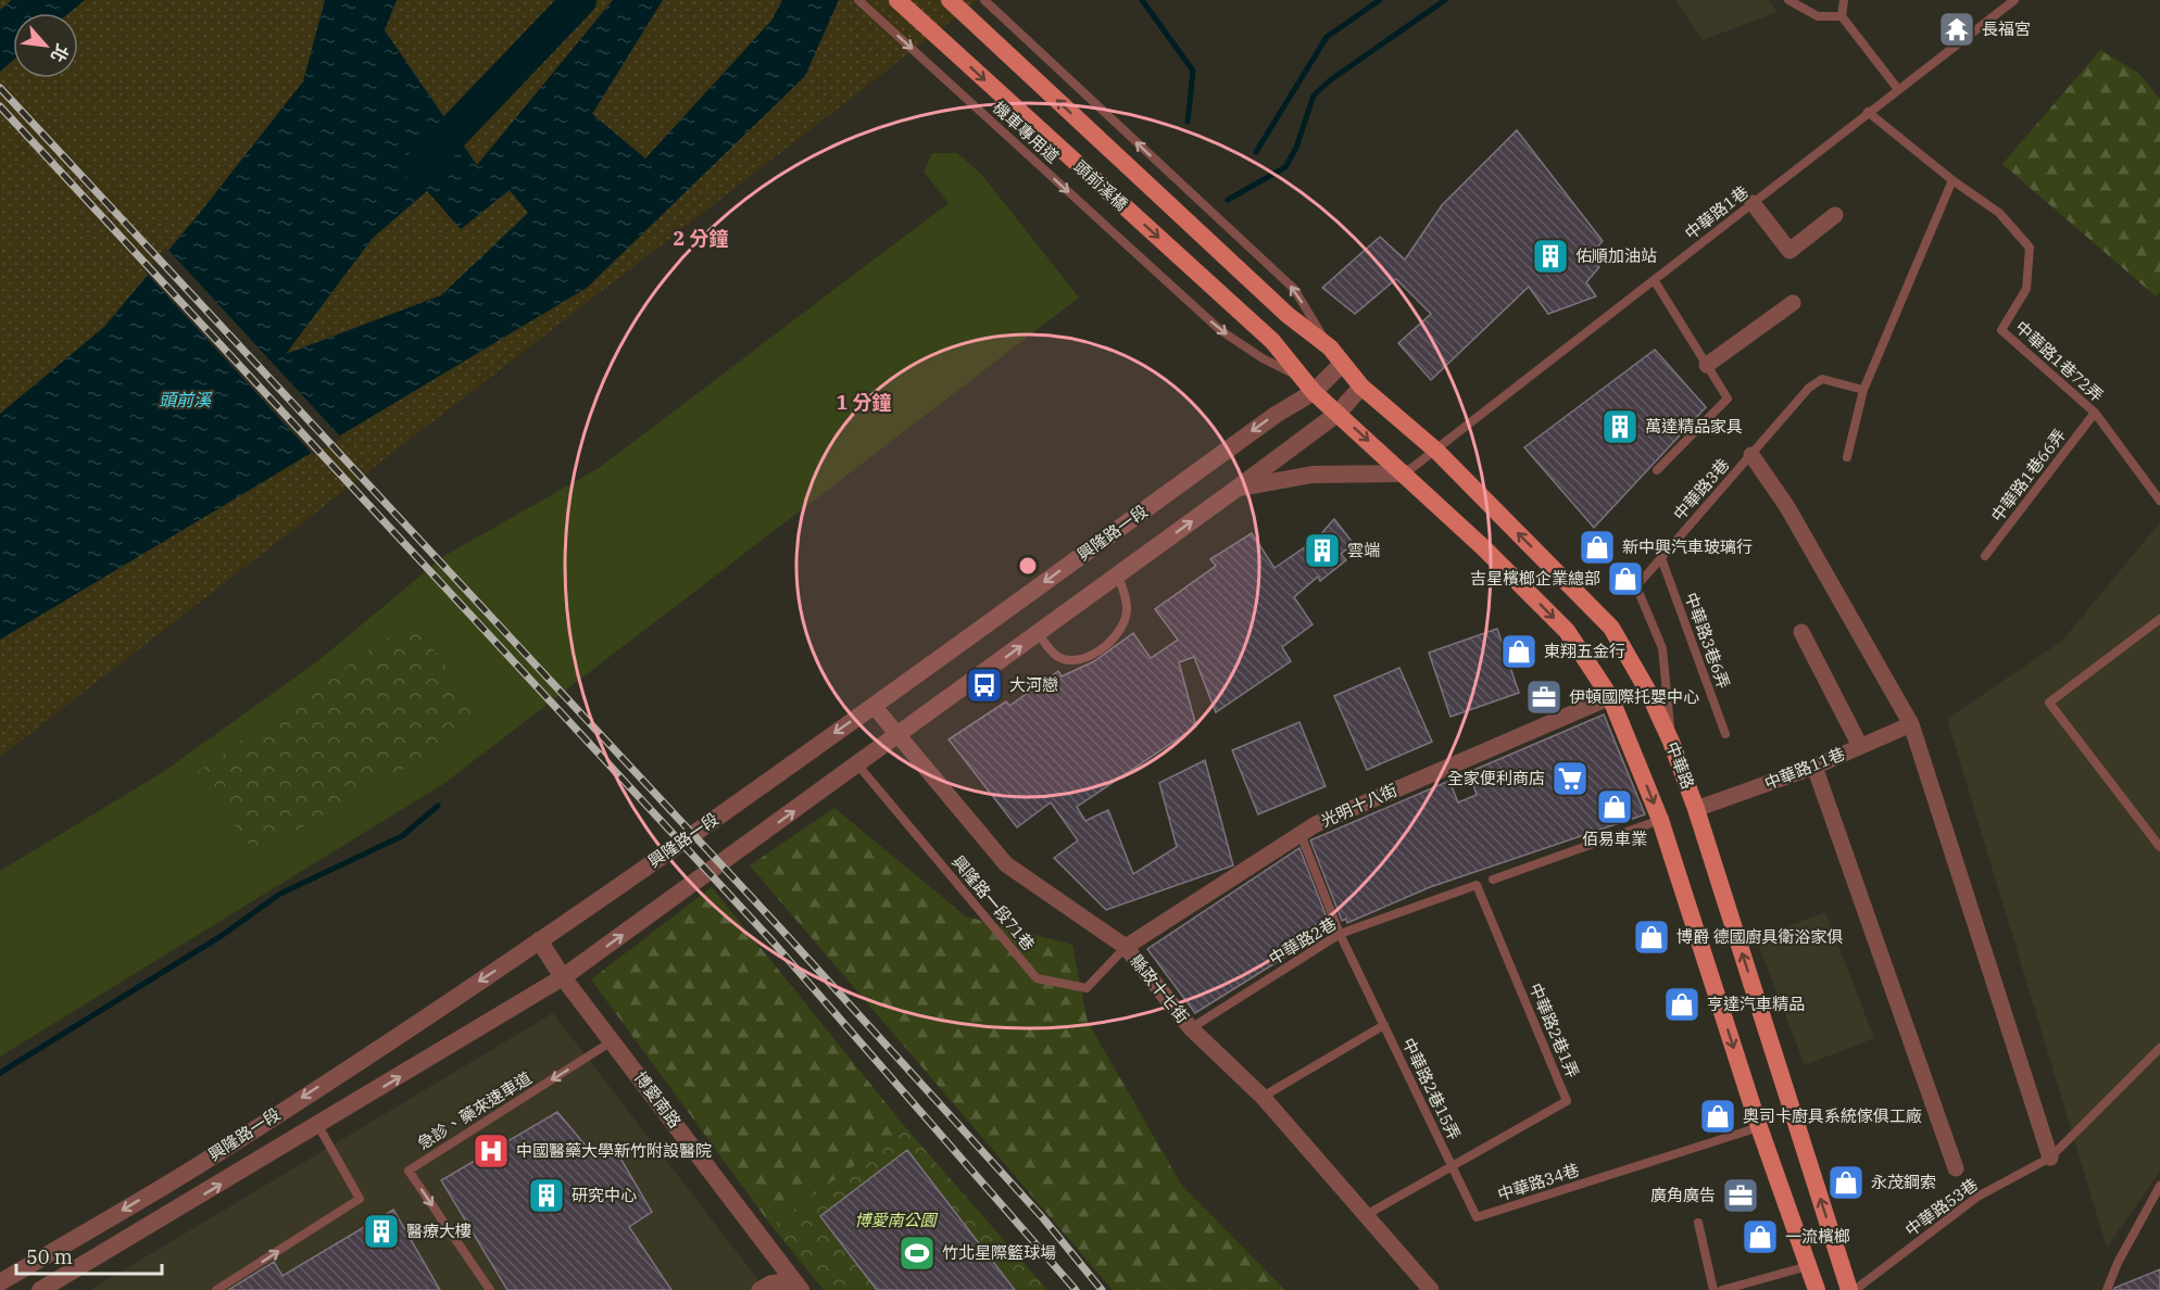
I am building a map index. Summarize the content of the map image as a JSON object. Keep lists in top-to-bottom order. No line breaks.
{"streets":{"main road":["頭前溪橋","中華路"],"street":["興隆路一段","中華路11巷","光明十八街","縣政十七街","博愛南路"],"lane":["機車專用道","中華路1巷","中華路1巷72弄","中華路1巷66弄","中華路3巷","中華路3巷6弄","興隆路一段71巷","中華路2巷","中華路2巷1弄","中華路2巷15弄","急診、藥來速車道","中華路34巷","中華路53巷"]},"crossings":[["機車專用道","頭前溪橋"],["頭前溪橋","中華路"],["中華路1巷","中華路1巷72弄"],["中華路1巷","中華路"],["中華路1巷72弄","中華路1巷66弄"],["中華路3巷","中華路3巷6弄"],["中華路3巷","中華路"],["興隆路一段","中華路"],["興隆路一段","興隆路一段71巷"],["興隆路一段","縣政十七街"],["興隆路一段","博愛南路"],["中華路","中華路11巷"],["光明十八街","興隆路一段71巷"],["光明十八街","縣政十七街"],["光明十八街","中華路2巷15弄"],["興隆路一段71巷","縣政十七街"],["中華路2巷","縣政十七街"],["中華路2巷","中華路2巷1弄"],["中華路2巷","中華路2巷15弄"],["縣政十七街","中華路2巷15弄"],["中華路2巷1弄","中華路2巷15弄"],["中華路2巷1弄","中華路34巷"],["中華路2巷15弄","中華路34巷"],["博愛南路","急診、藥來速車道"]],"one_way":["機車專用道"],"water":["頭前溪"],"parks":["博愛南公園"],"places":{"temple":["長福宮"],"building":["佑順加油站","萬達精品家具","雲端","研究中心","醫療大樓"],"shop":["新中興汽車玻璃行","吉星檳榔企業總部","東翔五金行","佰易車業","博爵 德國廚具衛浴家俱","亨達汽車精品","奧司卡廚具系統傢俱工廠","永茂鋼索","一流檳榔"],"bus stop":["大河戀"],"office":["伊頓國際托嬰中心","廣角廣告"],"supermarket":["全家便利商店"],"hospital":["中國醫藥大學新竹附設醫院"],"sports":["竹北星際籃球場"]},"scale_bar":"50 m","north":"bottom right","rings":["2 分鐘","1 分鐘"]}
